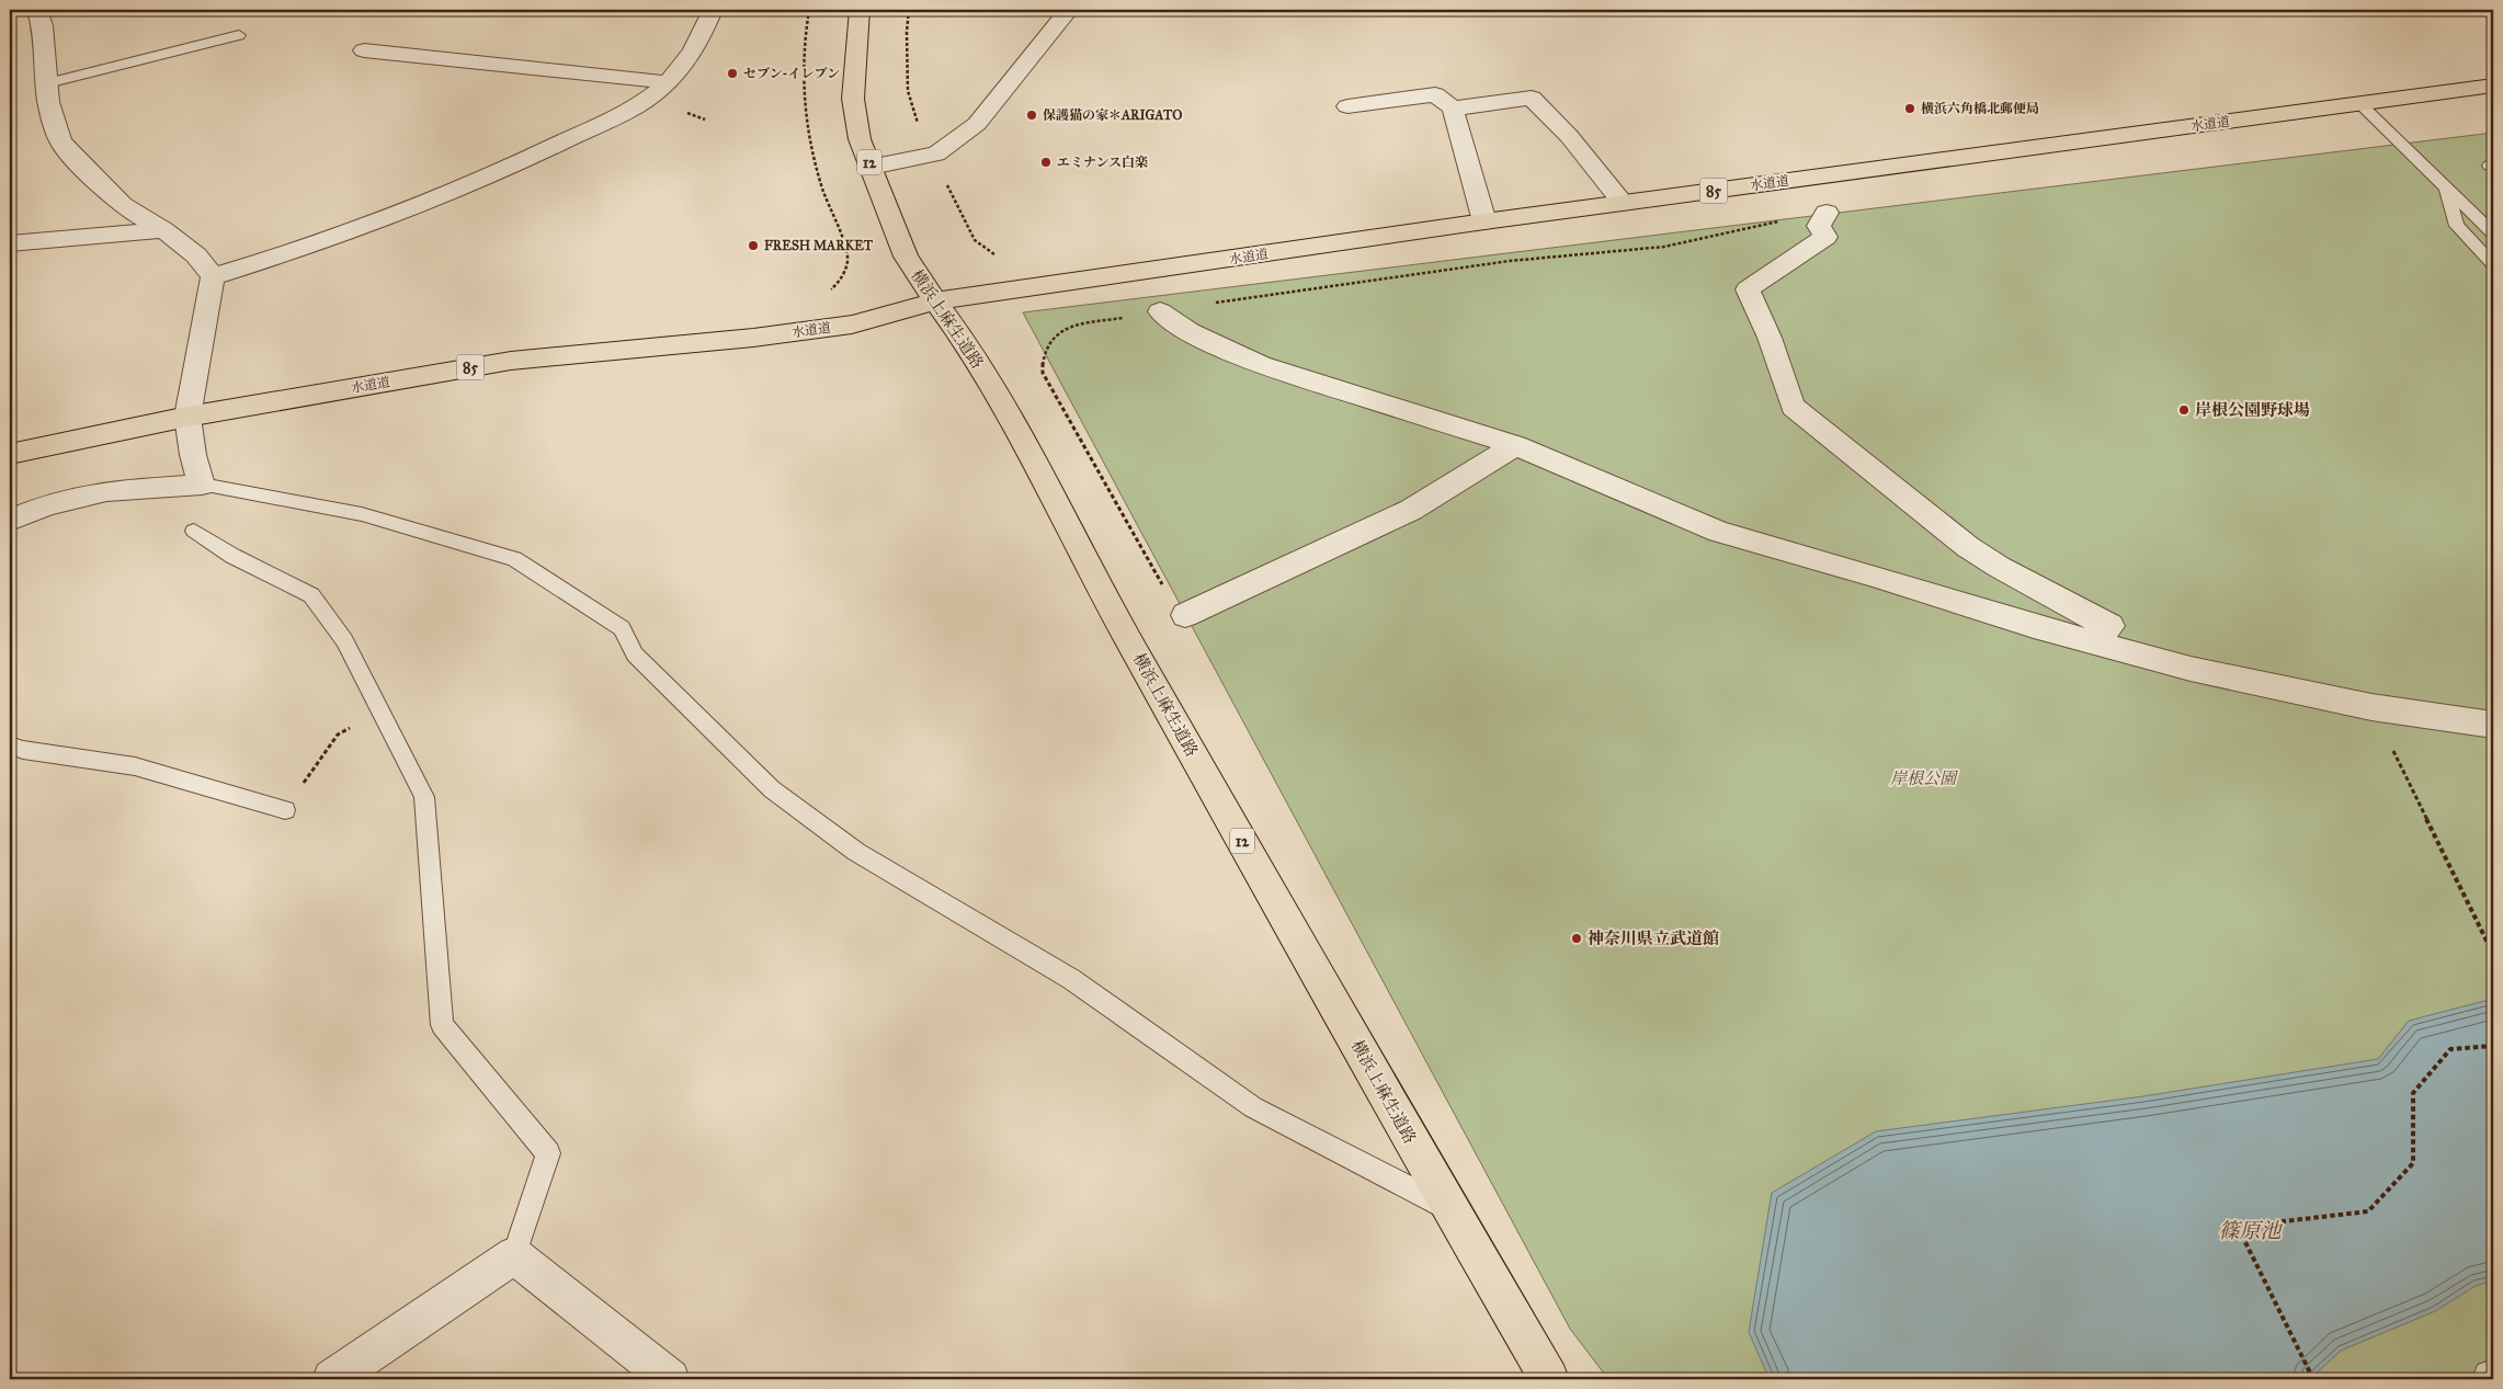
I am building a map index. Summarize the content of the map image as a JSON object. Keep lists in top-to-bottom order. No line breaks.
{"streets":{"main road":["水道道","12","85","横浜上麻生道路"]},"crossings":[["水道道","横浜上麻生道路"]],"water":["篠原池"],"parks":["岸根公園"],"places":["セブン-イレブン","横浜六角橋北郵便局","保護猫の家＊ARIGATO","エミナンス白楽","FRESH MARKET","岸根公園野球場","神奈川県立武道館"]}
